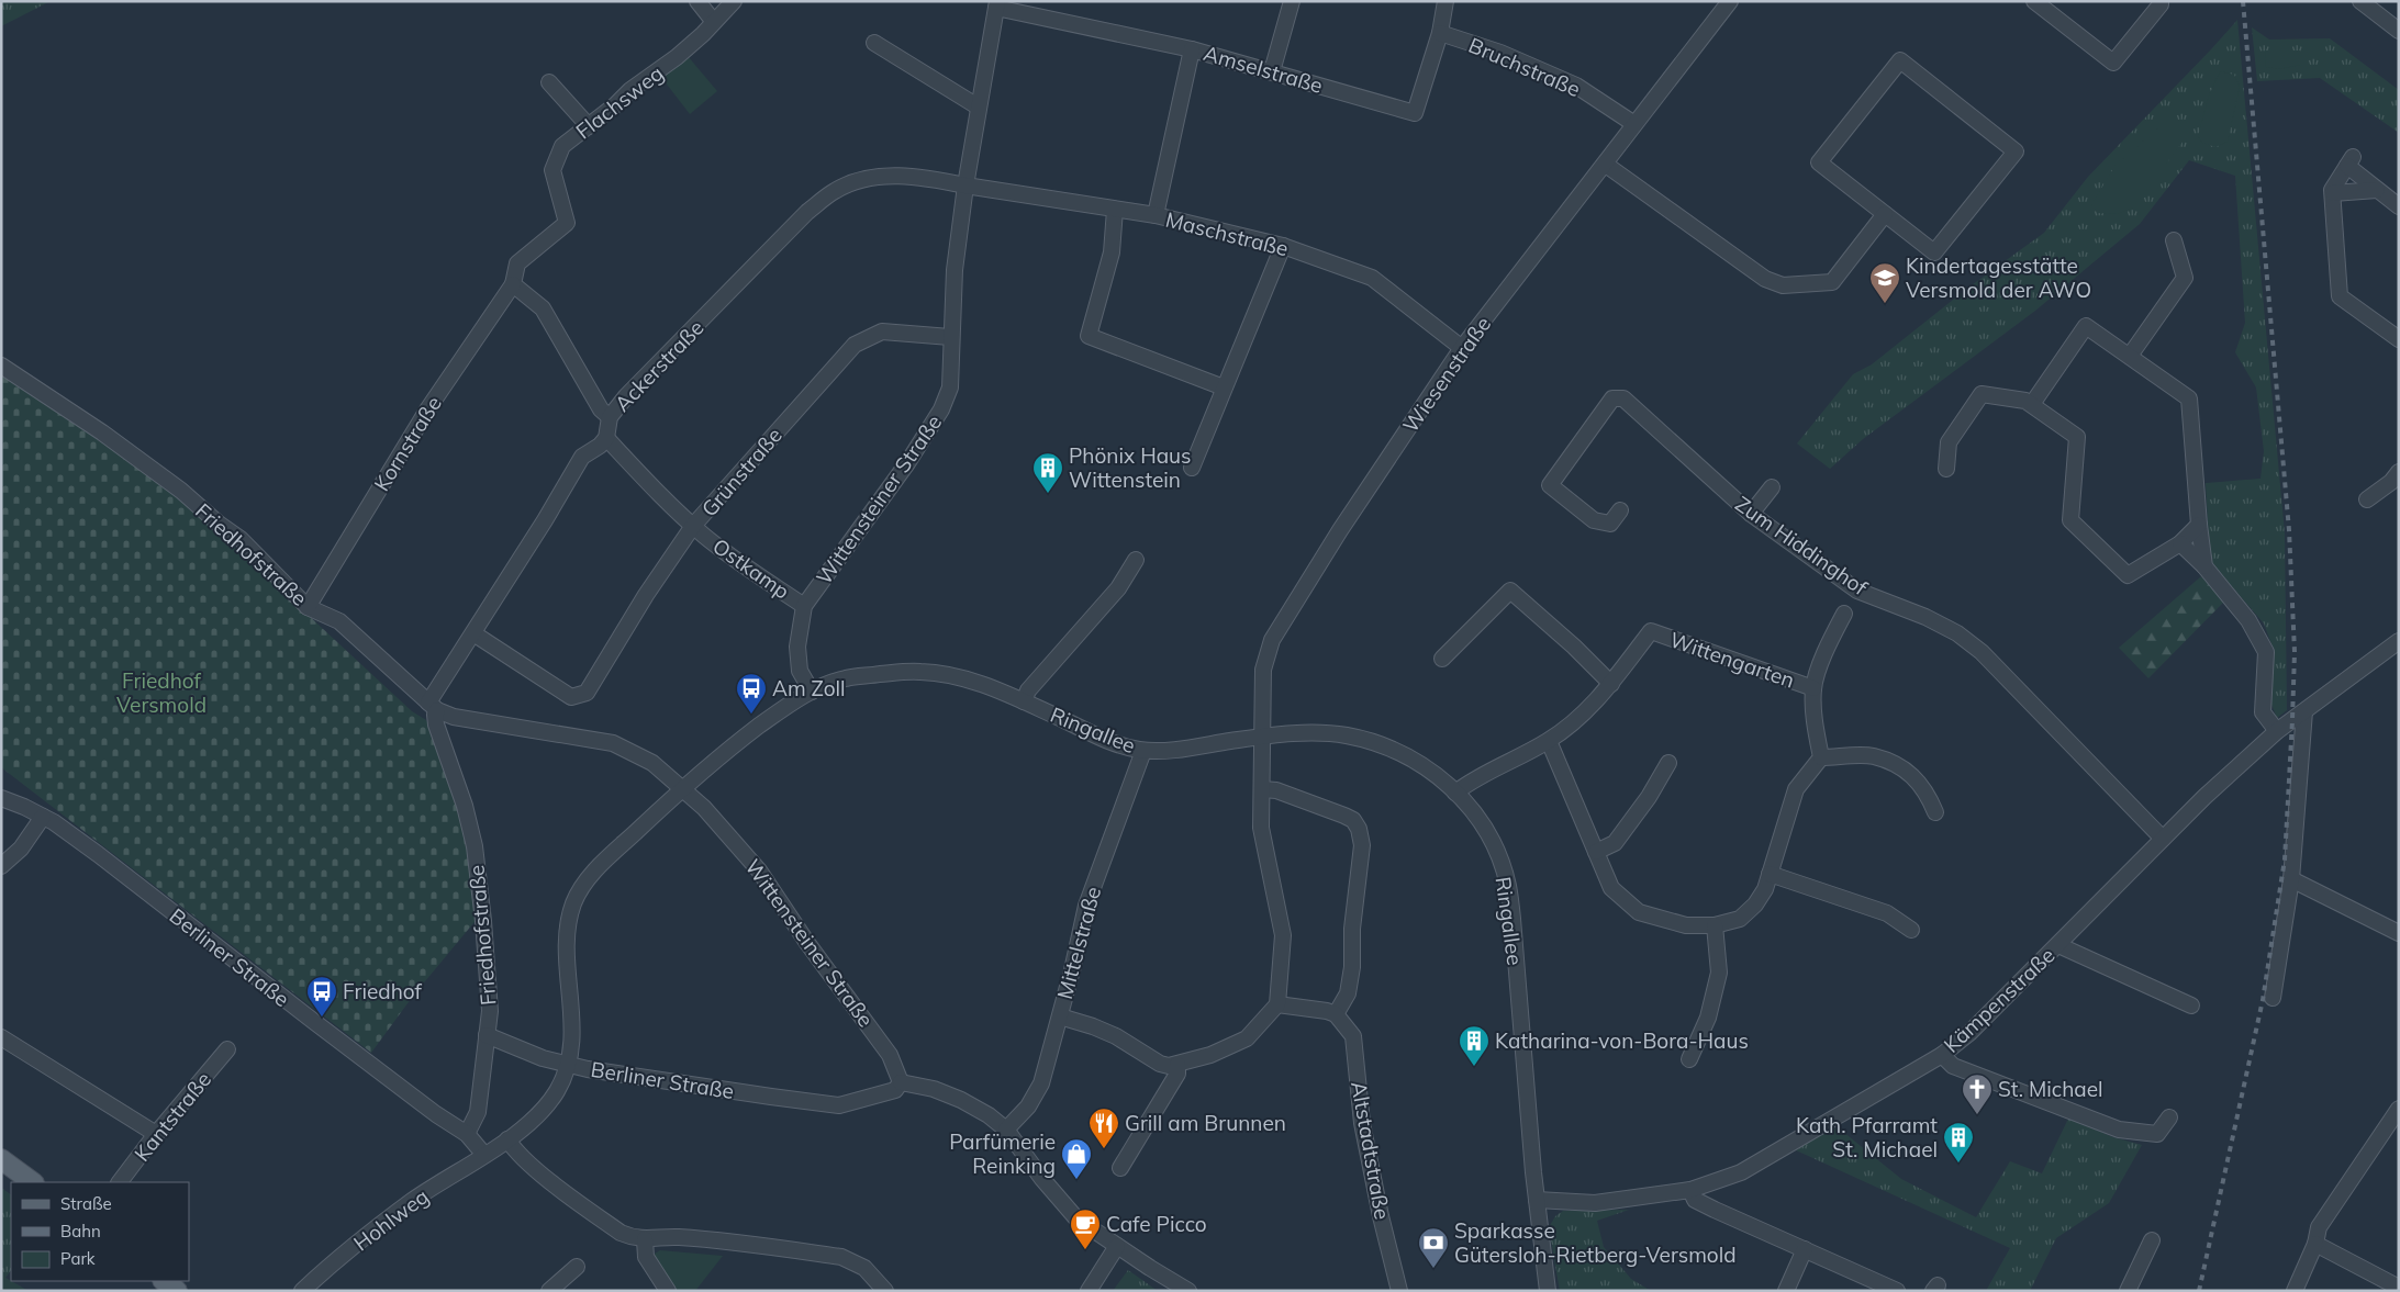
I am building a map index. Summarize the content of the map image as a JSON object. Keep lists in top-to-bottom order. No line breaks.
{"streets":{"street":["Bruchstraße","Amselstraße","Flachsweg","Maschstraße","Ackerstraße","Wiesenstraße","Kornstraße","Grünstraße","Wittensteiner Straße","Zum Hiddinghof","Friedhofstraße","Ostkamp","Wittengarten","Ringallee","Mittelstraße","Berliner Straße","Kämpenstraße","Kantstraße","Altstadtstraße","Hohlweg"]},"crossings":[["Bruchstraße","Amselstraße"],["Bruchstraße","Wiesenstraße"],["Amselstraße","Wittensteiner Straße"],["Flachsweg","Kornstraße"],["Maschstraße","Ackerstraße"],["Maschstraße","Wiesenstraße"],["Maschstraße","Wittensteiner Straße"],["Ackerstraße","Grünstraße"],["Ackerstraße","Wittensteiner Straße"],["Ackerstraße","Friedhofstraße"],["Ackerstraße","Ostkamp"],["Wiesenstraße","Ringallee"],["Kornstraße","Friedhofstraße"],["Grünstraße","Wittensteiner Straße"],["Grünstraße","Ostkamp"],["Wittensteiner Straße","Ostkamp"],["Wittensteiner Straße","Ringallee"],["Wittensteiner Straße","Berliner Straße"],["Zum Hiddinghof","Kämpenstraße"],["Friedhofstraße","Berliner Straße"],["Ringallee","Mittelstraße"],["Ringallee","Kämpenstraße"],["Berliner Straße","Hohlweg"]],"parks":["Friedhof Versmold"],"places":{"school or university":["Kindertagesstätte Versmold der AWO"],"building":["Phönix Haus Wittenstein","Katharina-von-Bora-Haus","Kath. Pfarramt St. Michael"],"bus stop":["Am Zoll","Friedhof"],"church":["St. Michael"],"restaurant":["Grill am Brunnen"],"shop":["Parfümerie Reinking"],"cafe":["Cafe Picco"],"bank":["Sparkasse Gütersloh-Rietberg-Versmold"]},"legend":["Straße","Bahn","Park"]}
